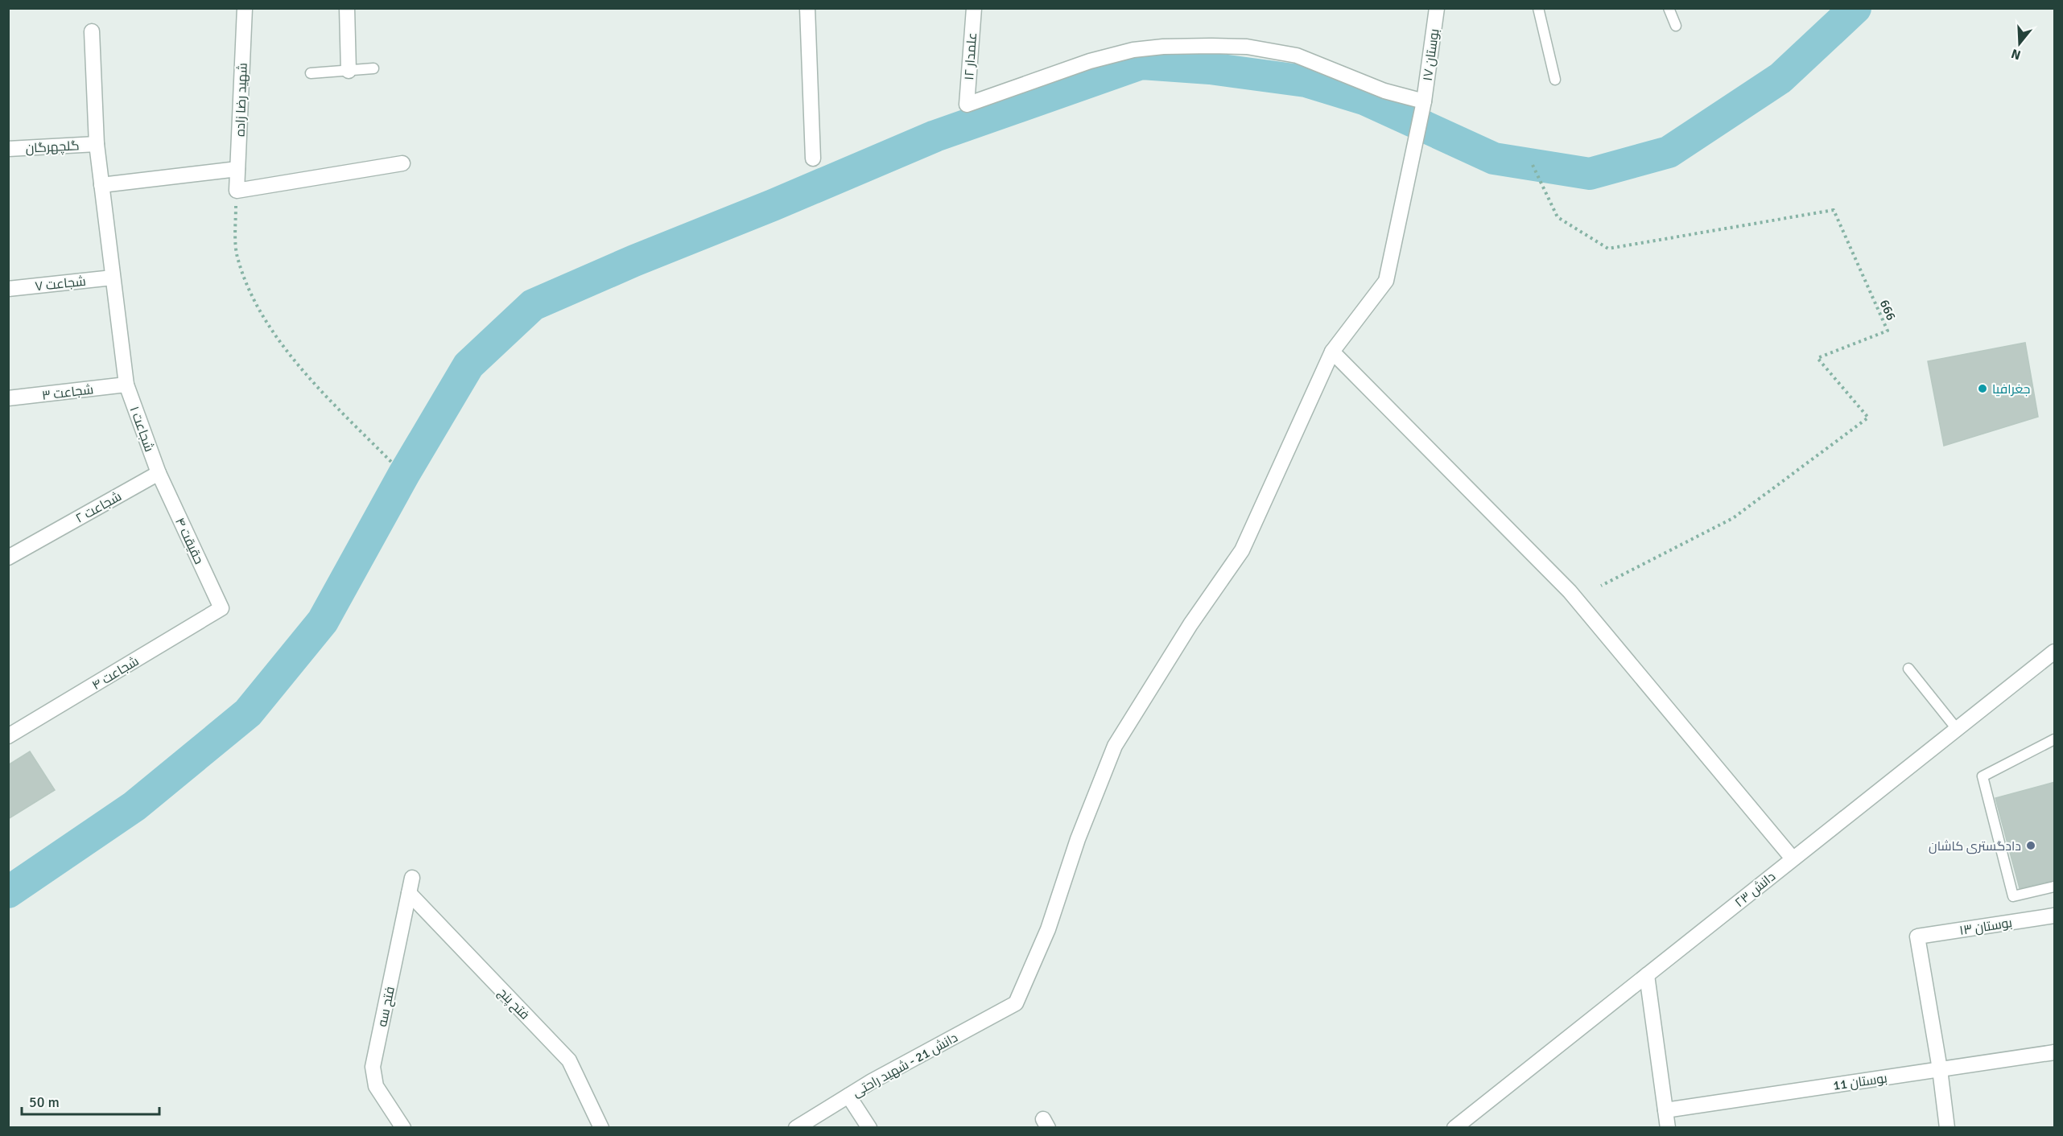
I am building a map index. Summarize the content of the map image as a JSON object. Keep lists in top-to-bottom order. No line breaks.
{"streets":{"street":["بوستان ۱۷","علمدار ۱۲","شهید رضا زاده","گلچهرگان","شجاعت ۷","شجاعت ۳","شجاعت ۱","شجاعت ۲","حقیقت ۴","شجاعت ۴","دانش ۲۳","بوستان ۱۳","فتح پنج","فتح سه","دانش 21 - شهید راحتی","بوستان 11"],"path":["666"]},"crossings":[["بوستان ۱۷","علمدار ۱۲"],["بوستان ۱۷","دانش 21 - شهید راحتی"],["گلچهرگان","شجاعت ۱"],["شجاعت ۷","شجاعت ۱"],["شجاعت ۳","شجاعت ۱"],["شجاعت ۱","شجاعت ۲"],["شجاعت ۱","حقیقت ۴"],["شجاعت ۲","حقیقت ۴"],["حقیقت ۴","شجاعت ۴"],["بوستان ۱۳","بوستان 11"],["فتح پنج","فتح سه"]],"places":["جغرافیا","دادگستری کاشان"],"scale_bar":"50 m","north":"bottom"}
